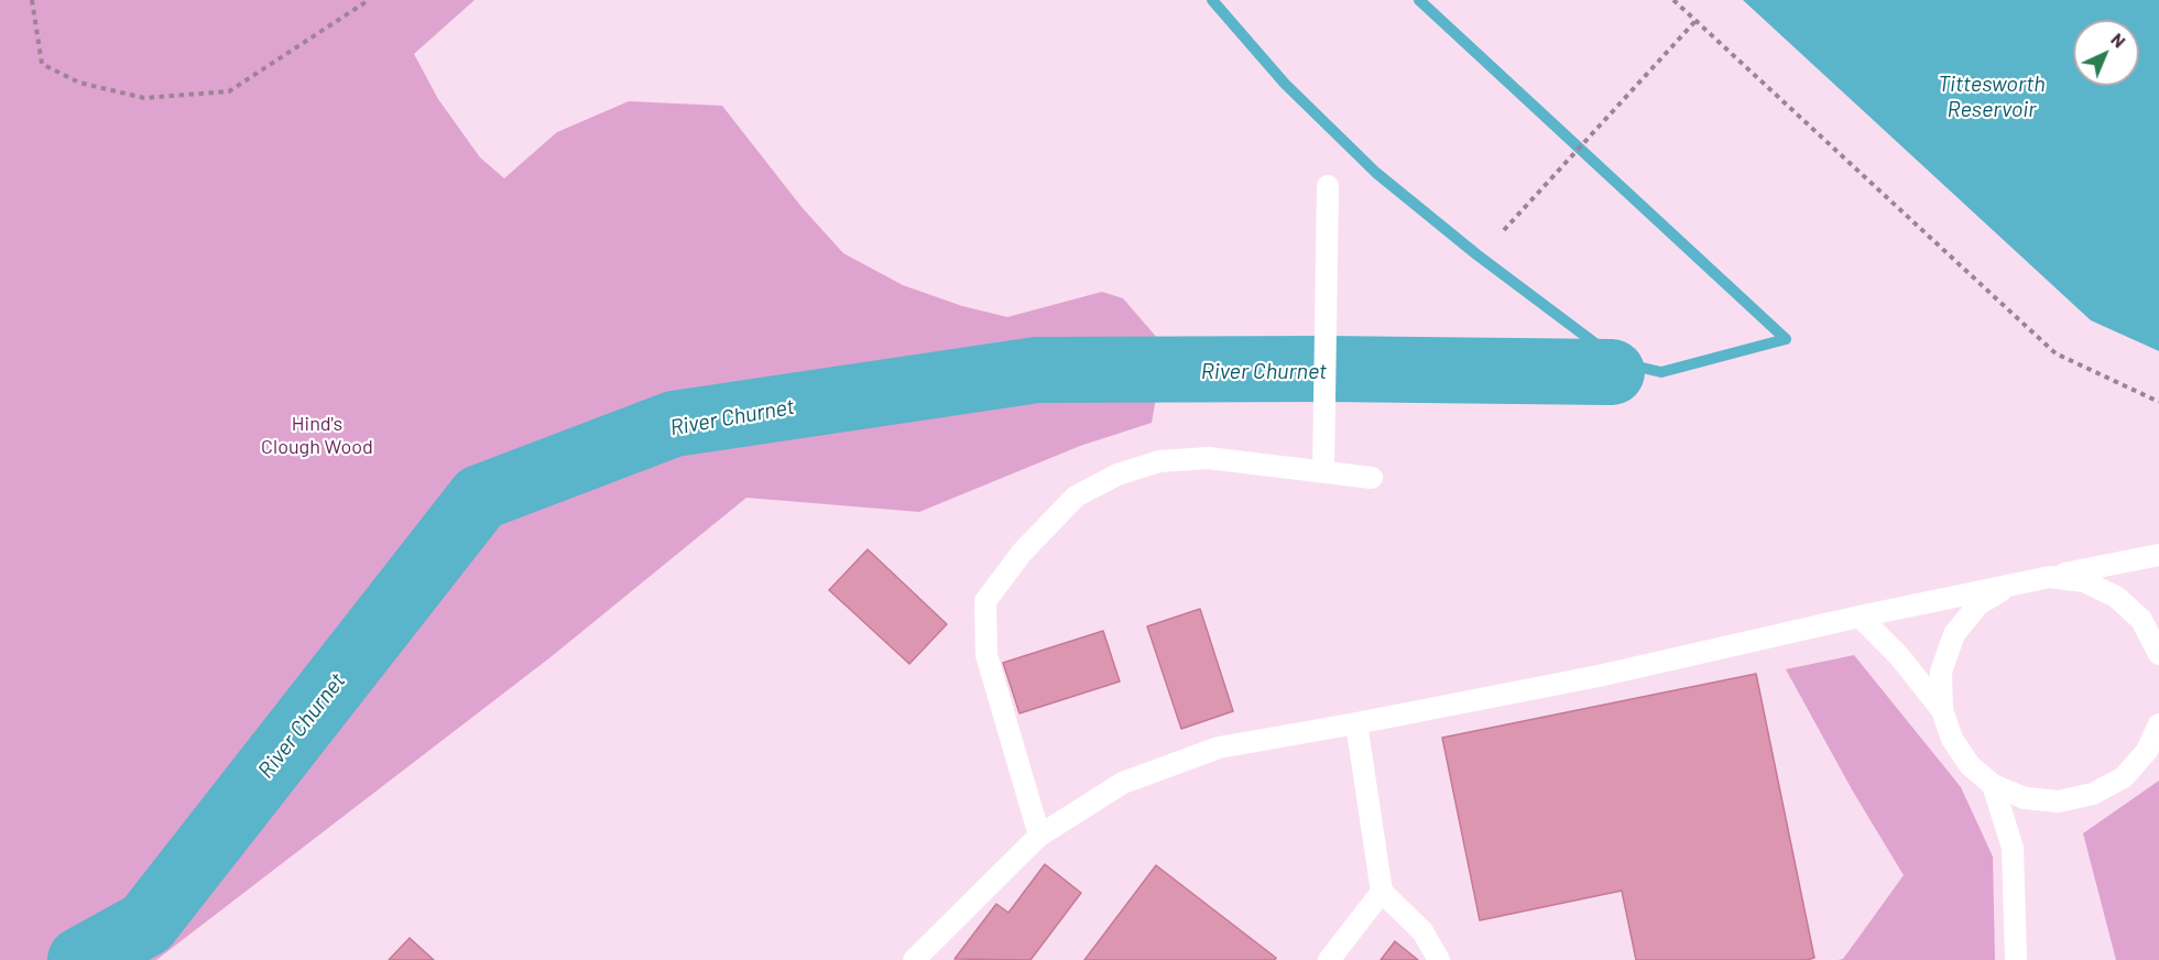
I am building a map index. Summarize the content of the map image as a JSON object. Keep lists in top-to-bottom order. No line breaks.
{"water":["Tittesworth Reservoir","River Churnet"],"parks":["Hind's Clough Wood"],"north":"top right"}
